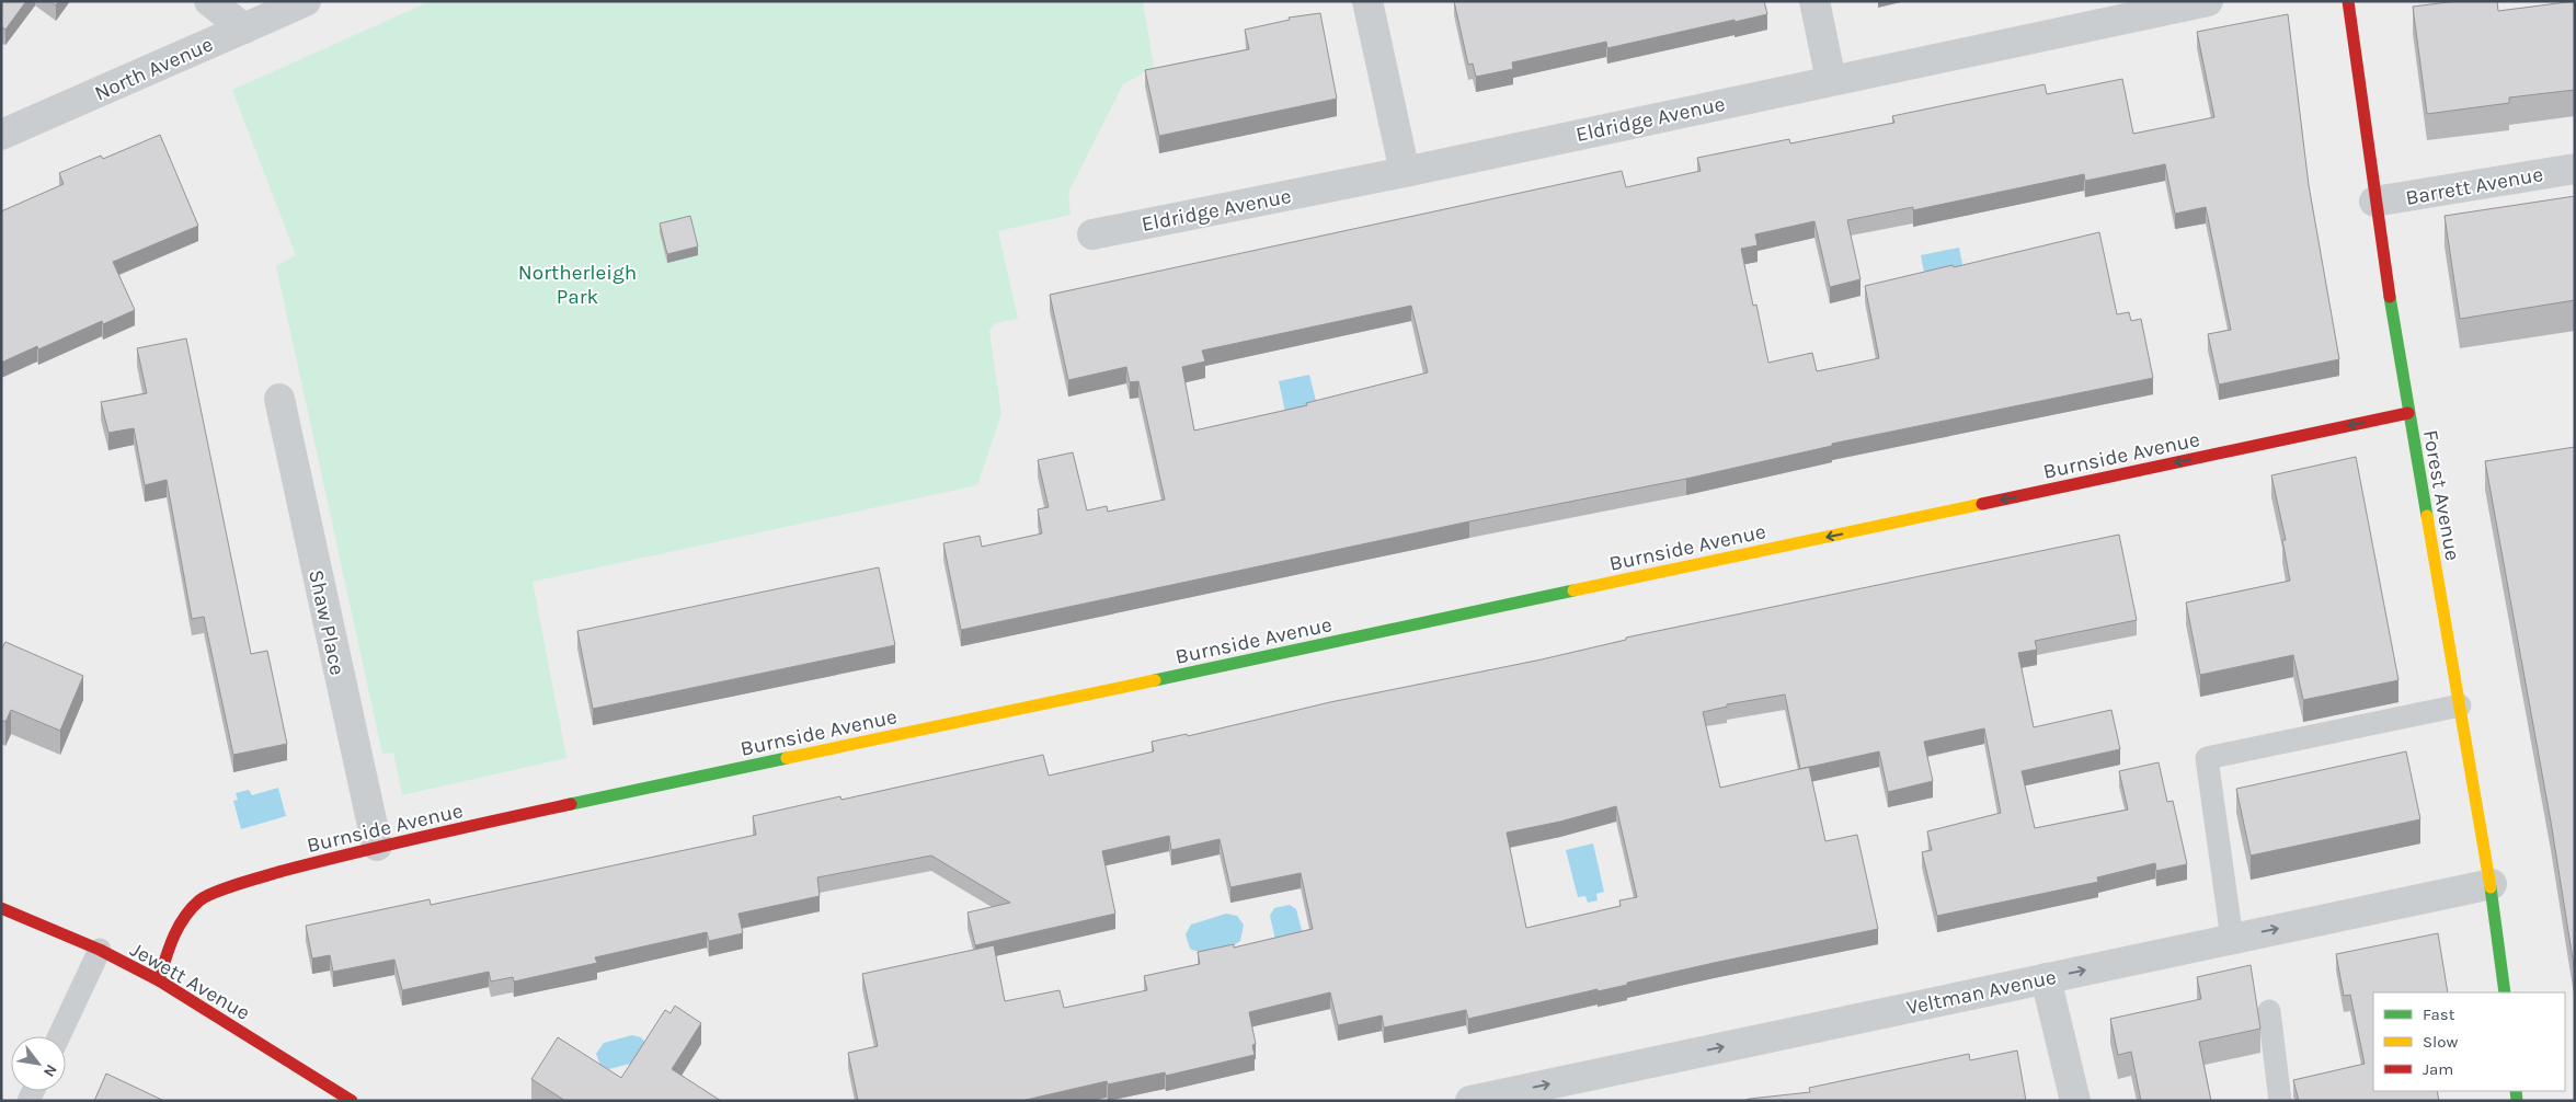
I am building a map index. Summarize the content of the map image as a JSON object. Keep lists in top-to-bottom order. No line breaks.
{"streets":{"street":["North Avenue","Eldridge Avenue","Barrett Avenue","Burnside Avenue","Forest Avenue","Shaw Place","Jewett Avenue","Veltman Avenue"]},"crossings":[["Barrett Avenue","Forest Avenue"],["Burnside Avenue","Forest Avenue"],["Burnside Avenue","Shaw Place"],["Burnside Avenue","Jewett Avenue"],["Forest Avenue","Veltman Avenue"]],"one_way":["Burnside Avenue","Veltman Avenue"],"parks":["Northerleigh Park"],"legend":["Fast","Slow","Jam"],"north":"bottom right"}
